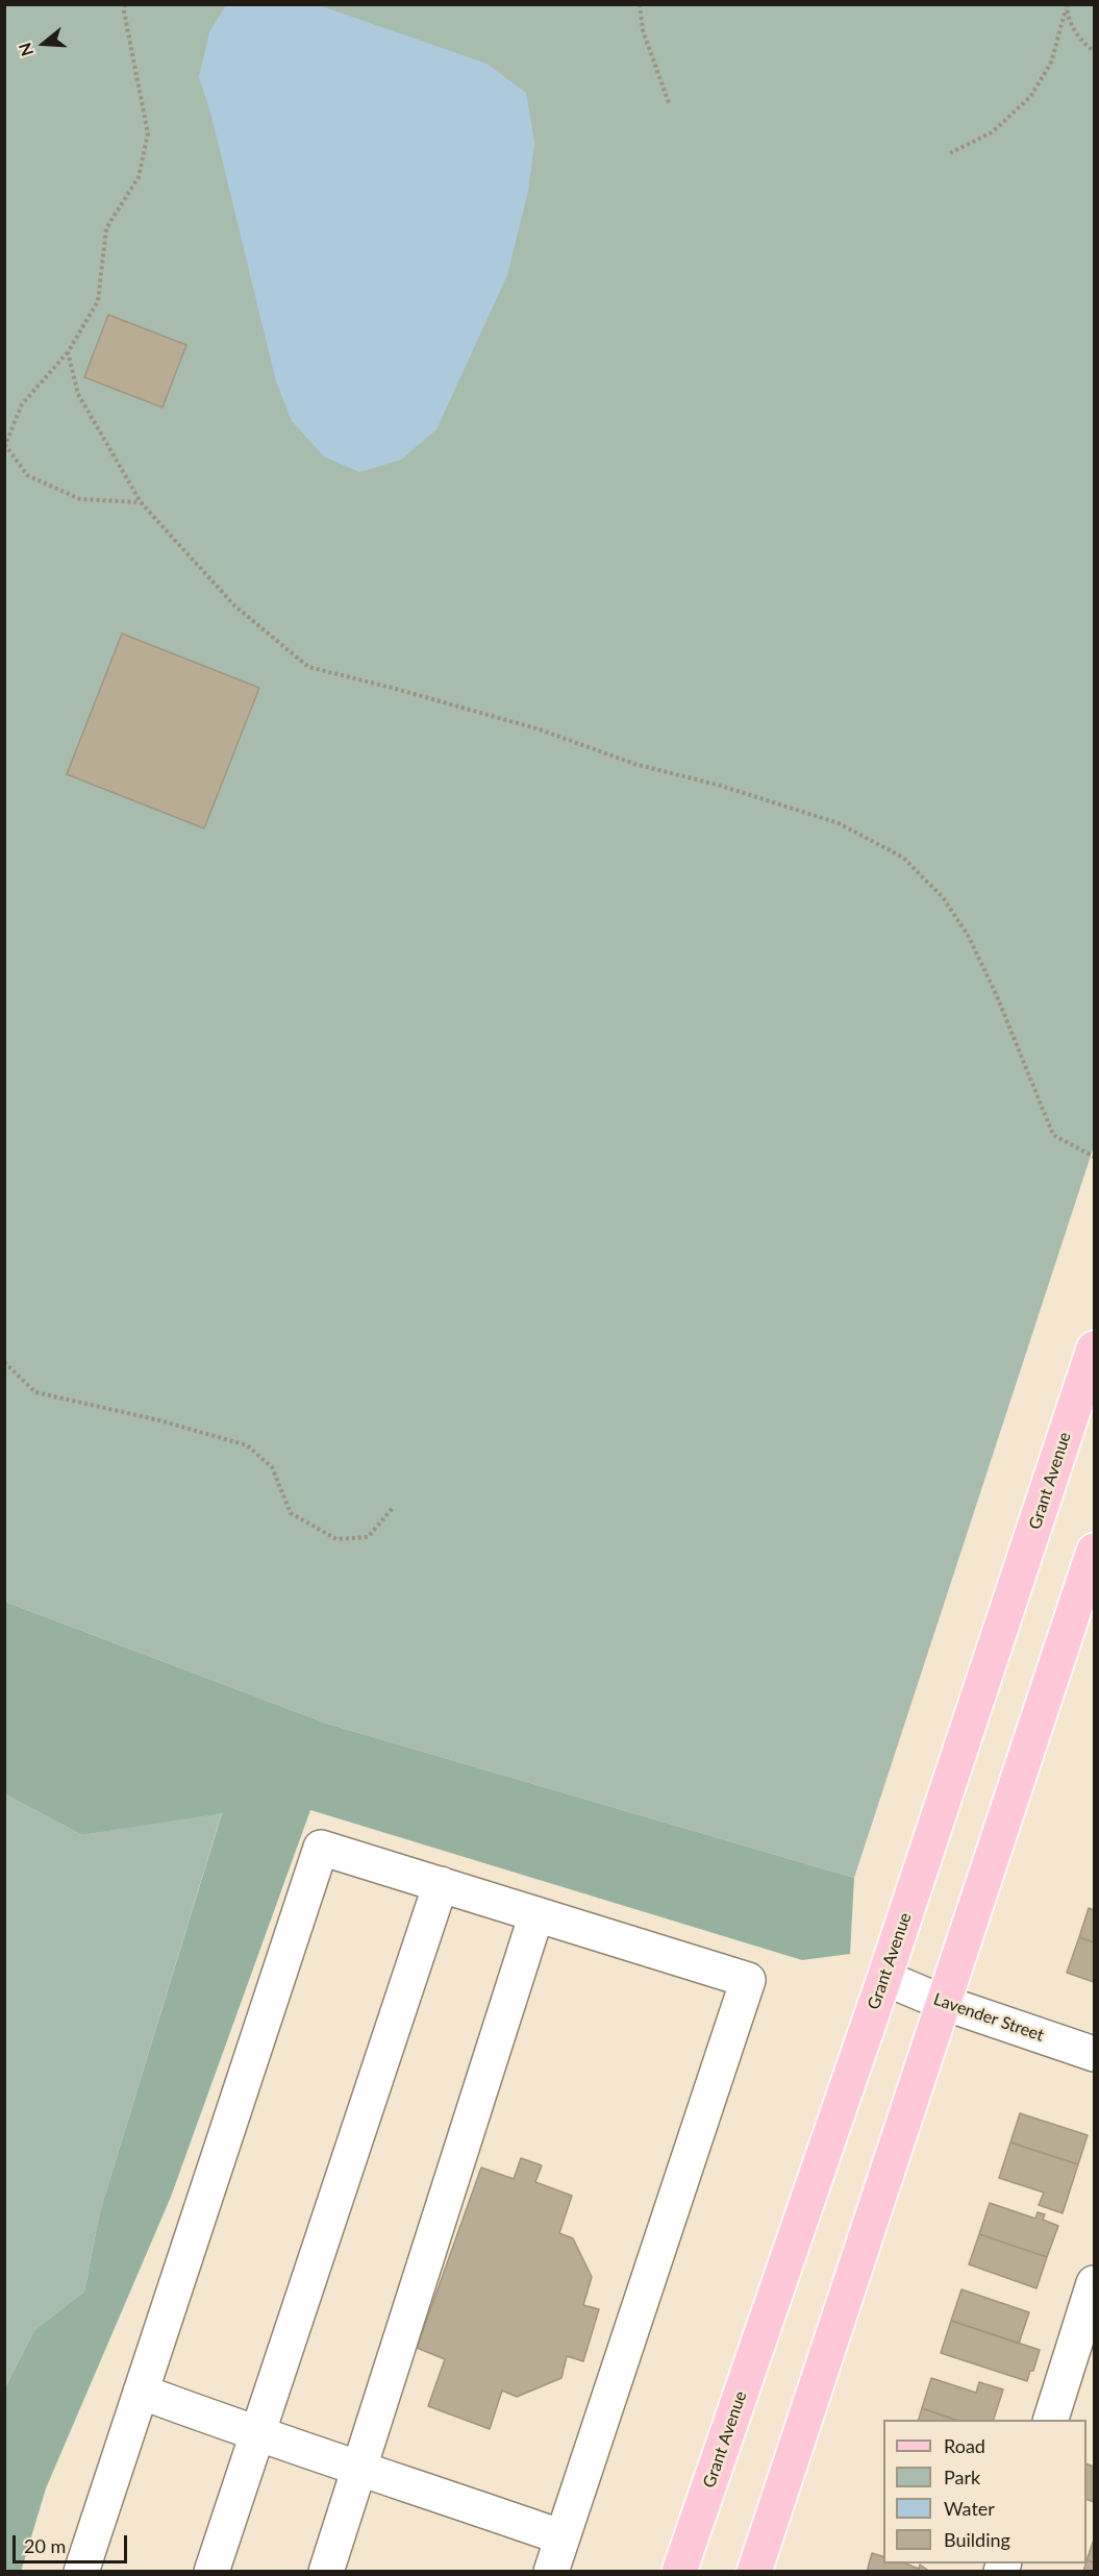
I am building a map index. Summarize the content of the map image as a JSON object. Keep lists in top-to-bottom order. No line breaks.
{"streets":{"main road":["Grant Avenue"],"street":["Lavender Street"]},"crossings":[["Grant Avenue","Lavender Street"]],"legend":["Road","Park","Water","Building"],"scale_bar":"20 m","north":"left"}
